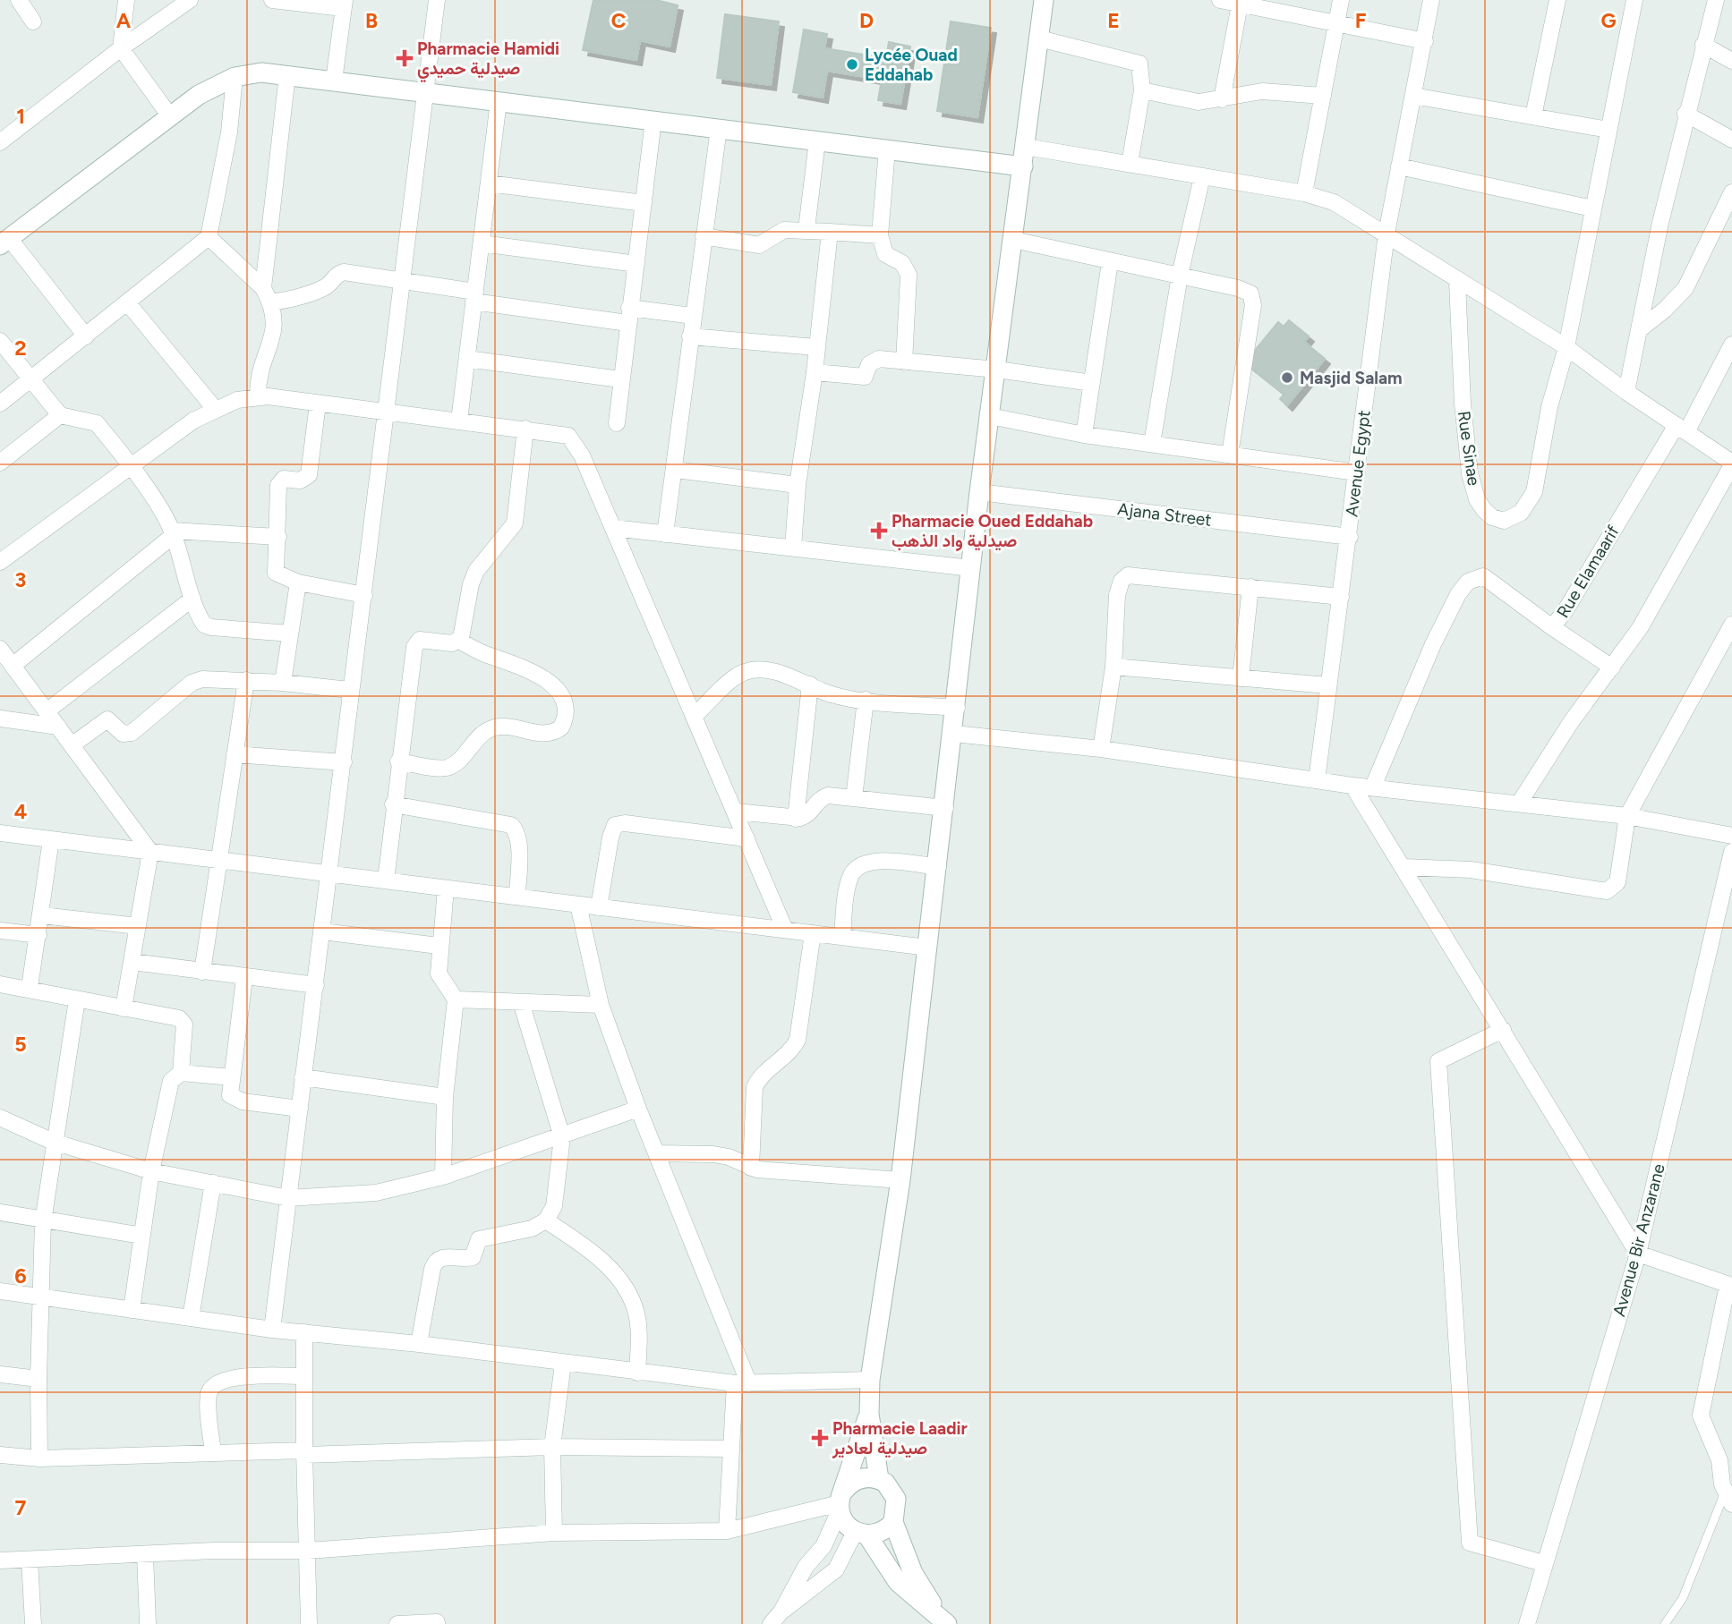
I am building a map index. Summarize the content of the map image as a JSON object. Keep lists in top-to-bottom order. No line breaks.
{"streets":{"street":["Rue Sinae","Avenue Egypt","Ajana Street","Rue Elamaarif","Avenue Bir Anzarane"]},"crossings":[["Avenue Egypt","Ajana Street"]],"places":{"health":["Pharmacie Hamidi صيدلية حميدي","Pharmacie Oued Eddahab صيدلية واد الذهب","Pharmacie Laadir صيدلية لعادير"],"other":["Lycée Ouad Eddahab","Masjid Salam"]},"grid":{"columns":["A","B","C","D","E","F","G"],"rows":["1","2","3","4","5","6","7"]}}
